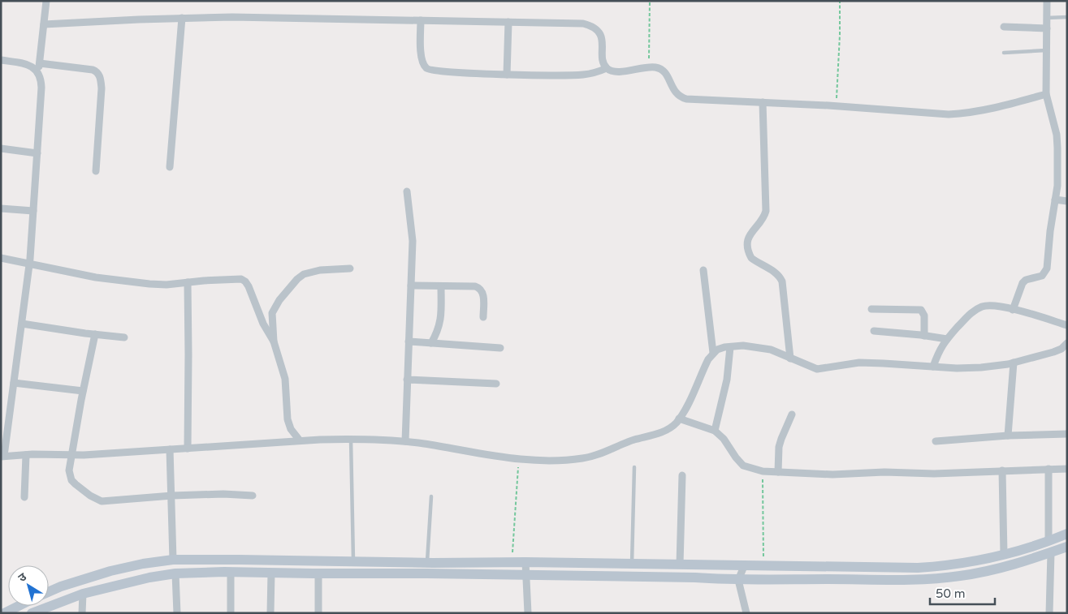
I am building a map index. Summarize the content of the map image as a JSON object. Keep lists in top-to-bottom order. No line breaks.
{"scale_bar":"50 m","north":"top left"}
